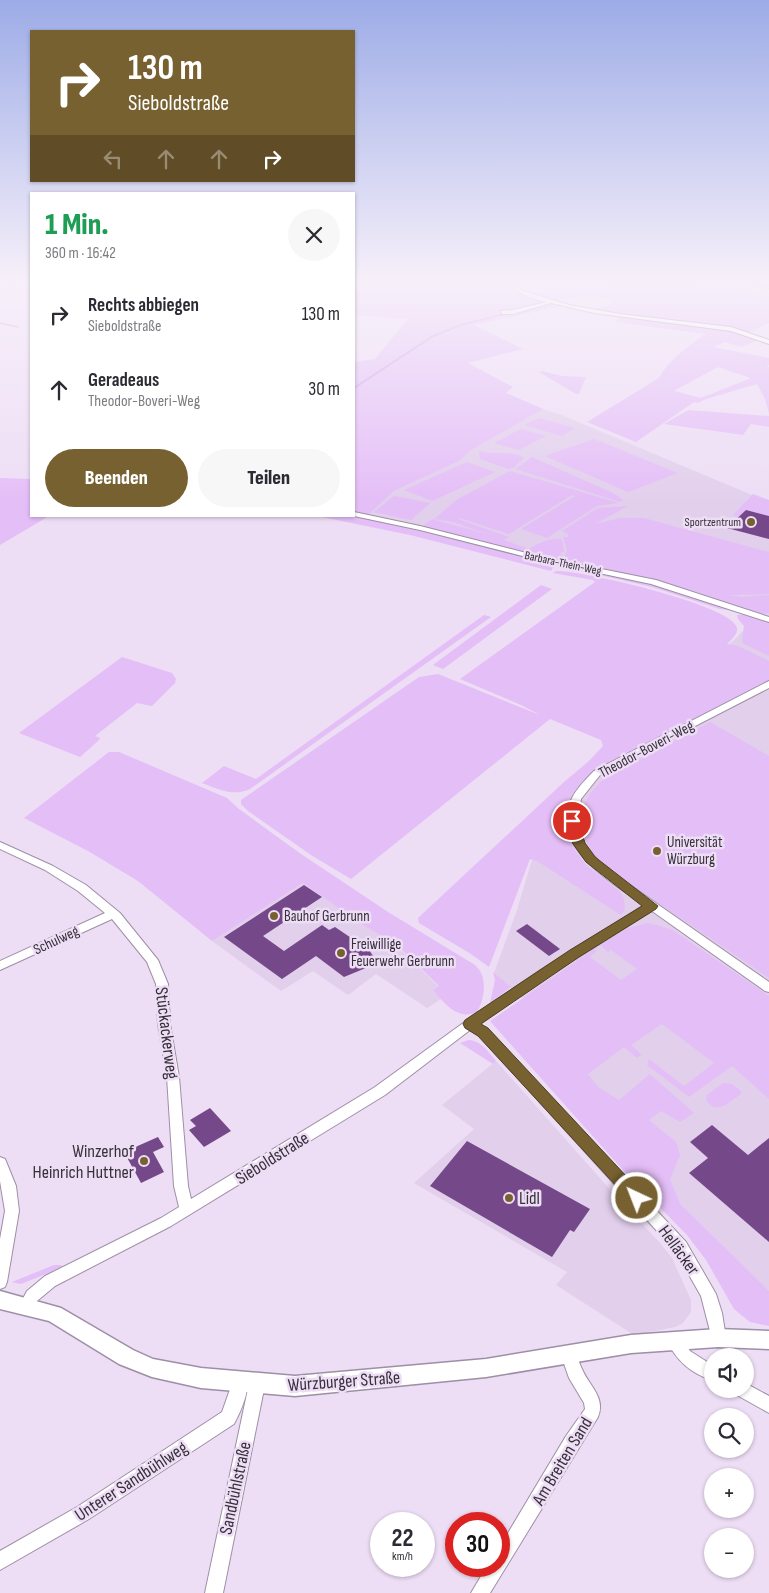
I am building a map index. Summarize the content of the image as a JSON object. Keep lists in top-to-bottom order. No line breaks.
{"streets":{"street":["Barbara-Thein-Weg","Theodor-Boveri-Weg","Schulweg","Stückackerweg","Sieboldstraße","Helläcker","Würzburger Straße","Am Breiten Sand","Unterer Sandbühlweg","Sandbühlstraße"]},"crossings":[["Theodor-Boveri-Weg","Sieboldstraße"],["Schulweg","Stückackerweg"],["Stückackerweg","Sieboldstraße"],["Sieboldstraße","Helläcker"],["Sieboldstraße","Würzburger Straße"],["Helläcker","Würzburger Straße"],["Würzburger Straße","Am Breiten Sand"],["Würzburger Straße","Unterer Sandbühlweg"],["Würzburger Straße","Sandbühlstraße"],["Unterer Sandbühlweg","Sandbühlstraße"]],"places":["Sportzentrum","Universität Würzburg","Bauhof Gerbrunn","Freiwillige Feuerwehr Gerbrunn","Winzerhof Heinrich Huttner","Lidl"],"page":{"turn":["130 m","Sieboldstraße"],"heading":["1 Min.","360 m · 16:42"],"list":[{"name":"Rechts abbiegen","note":"Sieboldstraße","value":"130 m"},{"name":"Geradeaus","note":"Theodor-Boveri-Weg","value":"30 m"}],"buttons":["Beenden","Teilen"],"map_buttons":["+","−"],"speed":"22 km/h","limit":"30"}}
